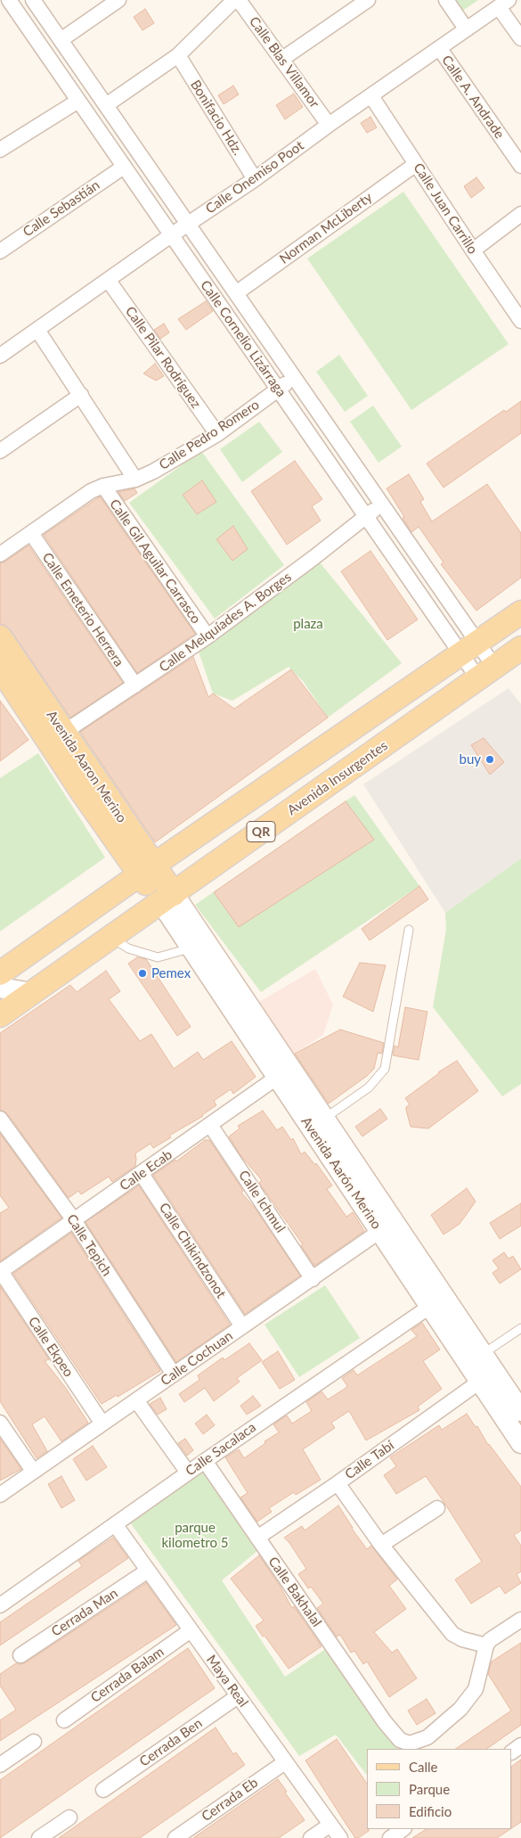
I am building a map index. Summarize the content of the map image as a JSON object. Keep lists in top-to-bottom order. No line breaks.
{"streets":{"main road":["Avenida Aaron Merino","Avenida Insurgentes","QR","Avenida Aarón Merino"],"street":["Calle Blas Villamor","Calle A. Andrade","Bonifacio Hdz.","Calle Onemiso Poot","Calle Sebastián","Calle Juan Carrillo","Norman McLiberty","Calle Cornelio Lizárraga","Calle Pilar Rodríguez","Calle Pedro Romero","Calle Gil Aguilar Carrasco","Calle Emeterio Herrera","Calle Melquíades A. Borges","Calle Ecab","Calle Ichmul","Calle Tepich","Calle Chikindzonot","Calle Ekpeo","Calle Cochuan","Calle Sacalaca","Calle Tabí","Calle Bakhalal","Cerrada Man","Cerrada Balam","Maya Real","Cerrada Ben","Cerrada Eb"]},"crossings":[["Calle Blas Villamor","Calle Onemiso Poot"],["Calle A. Andrade","Calle Onemiso Poot"],["Bonifacio Hdz.","Calle Onemiso Poot"],["Calle Onemiso Poot","Calle Juan Carrillo"],["Calle Onemiso Poot","Calle Cornelio Lizárraga"],["Calle Onemiso Poot","Calle Pilar Rodríguez"],["Calle Sebastián","Calle Cornelio Lizárraga"],["Calle Juan Carrillo","Norman McLiberty"],["Norman McLiberty","Calle Cornelio Lizárraga"],["Calle Cornelio Lizárraga","Calle Pedro Romero"],["Calle Cornelio Lizárraga","Calle Melquíades A. Borges"],["Calle Cornelio Lizárraga","Avenida Insurgentes"],["Calle Cornelio Lizárraga","QR"],["Calle Pilar Rodríguez","Calle Pedro Romero"],["Calle Pedro Romero","Calle Gil Aguilar Carrasco"],["Calle Pedro Romero","Calle Emeterio Herrera"],["Calle Gil Aguilar Carrasco","Calle Melquíades A. Borges"],["Calle Emeterio Herrera","Calle Melquíades A. Borges"],["Calle Melquíades A. Borges","Avenida Aaron Merino"],["Avenida Aaron Merino","Avenida Insurgentes"],["Avenida Aaron Merino","QR"],["Avenida Aaron Merino","Avenida Aarón Merino"],["Avenida Insurgentes","Avenida Aarón Merino"],["Calle Ecab","Avenida Aarón Merino"],["Calle Ecab","Calle Ichmul"],["Calle Ecab","Calle Tepich"],["Calle Ecab","Calle Chikindzonot"],["Calle Ecab","Calle Ekpeo"],["Avenida Aarón Merino","Calle Cochuan"],["Avenida Aarón Merino","Calle Sacalaca"],["Avenida Aarón Merino","Calle Tabí"],["Calle Ichmul","Calle Cochuan"],["Calle Tepich","Calle Cochuan"],["Calle Chikindzonot","Calle Cochuan"],["Calle Ekpeo","Calle Cochuan"],["Calle Sacalaca","Calle Bakhalal"],["Calle Sacalaca","Maya Real"],["Calle Tabí","Calle Bakhalal"],["Cerrada Man","Maya Real"],["Cerrada Balam","Maya Real"],["Maya Real","Cerrada Ben"],["Maya Real","Cerrada Eb"]],"parks":["plaza","parque kilometro 5"],"places":["buy","Pemex"],"legend":["Calle","Parque","Edificio"]}
